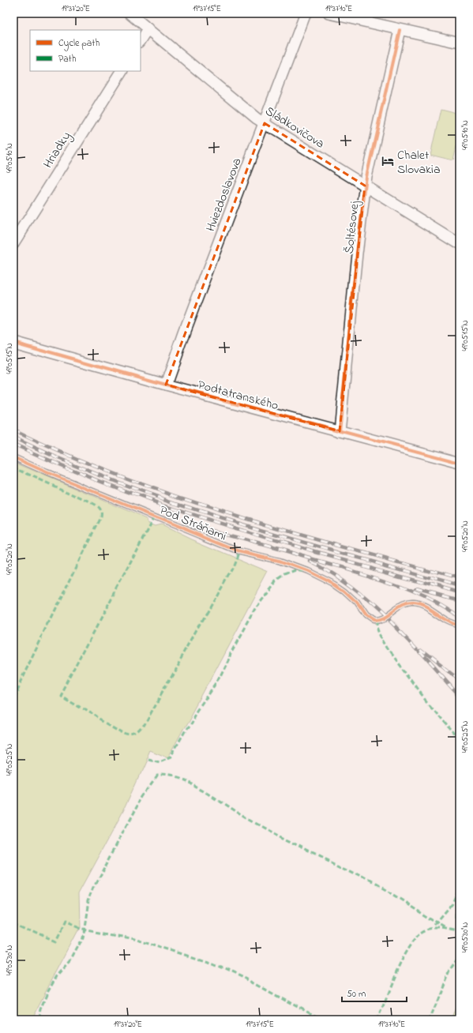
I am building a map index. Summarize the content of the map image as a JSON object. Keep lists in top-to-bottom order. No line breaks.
{"streets":{"street":["Sládkovičova","Hriadky","Hviezdoslavova","Šoltésovej","Podtatranského"],"lane":["Pod Stráňami"]},"crossings":[["Sládkovičova","Hviezdoslavova"],["Sládkovičova","Šoltésovej"],["Hviezdoslavova","Podtatranského"],["Šoltésovej","Podtatranského"]],"places":{"hotel":["Chalet Slovakia"]},"legend":["Cycle path","Path"],"scale_bar":"50 m","coordinates":["19°37'20\"E","19°37'15\"E","19°37'10\"E","49°05'10\"N","49°05'15\"N","49°05'20\"N","49°05'25\"N","49°05'30\"N"]}
